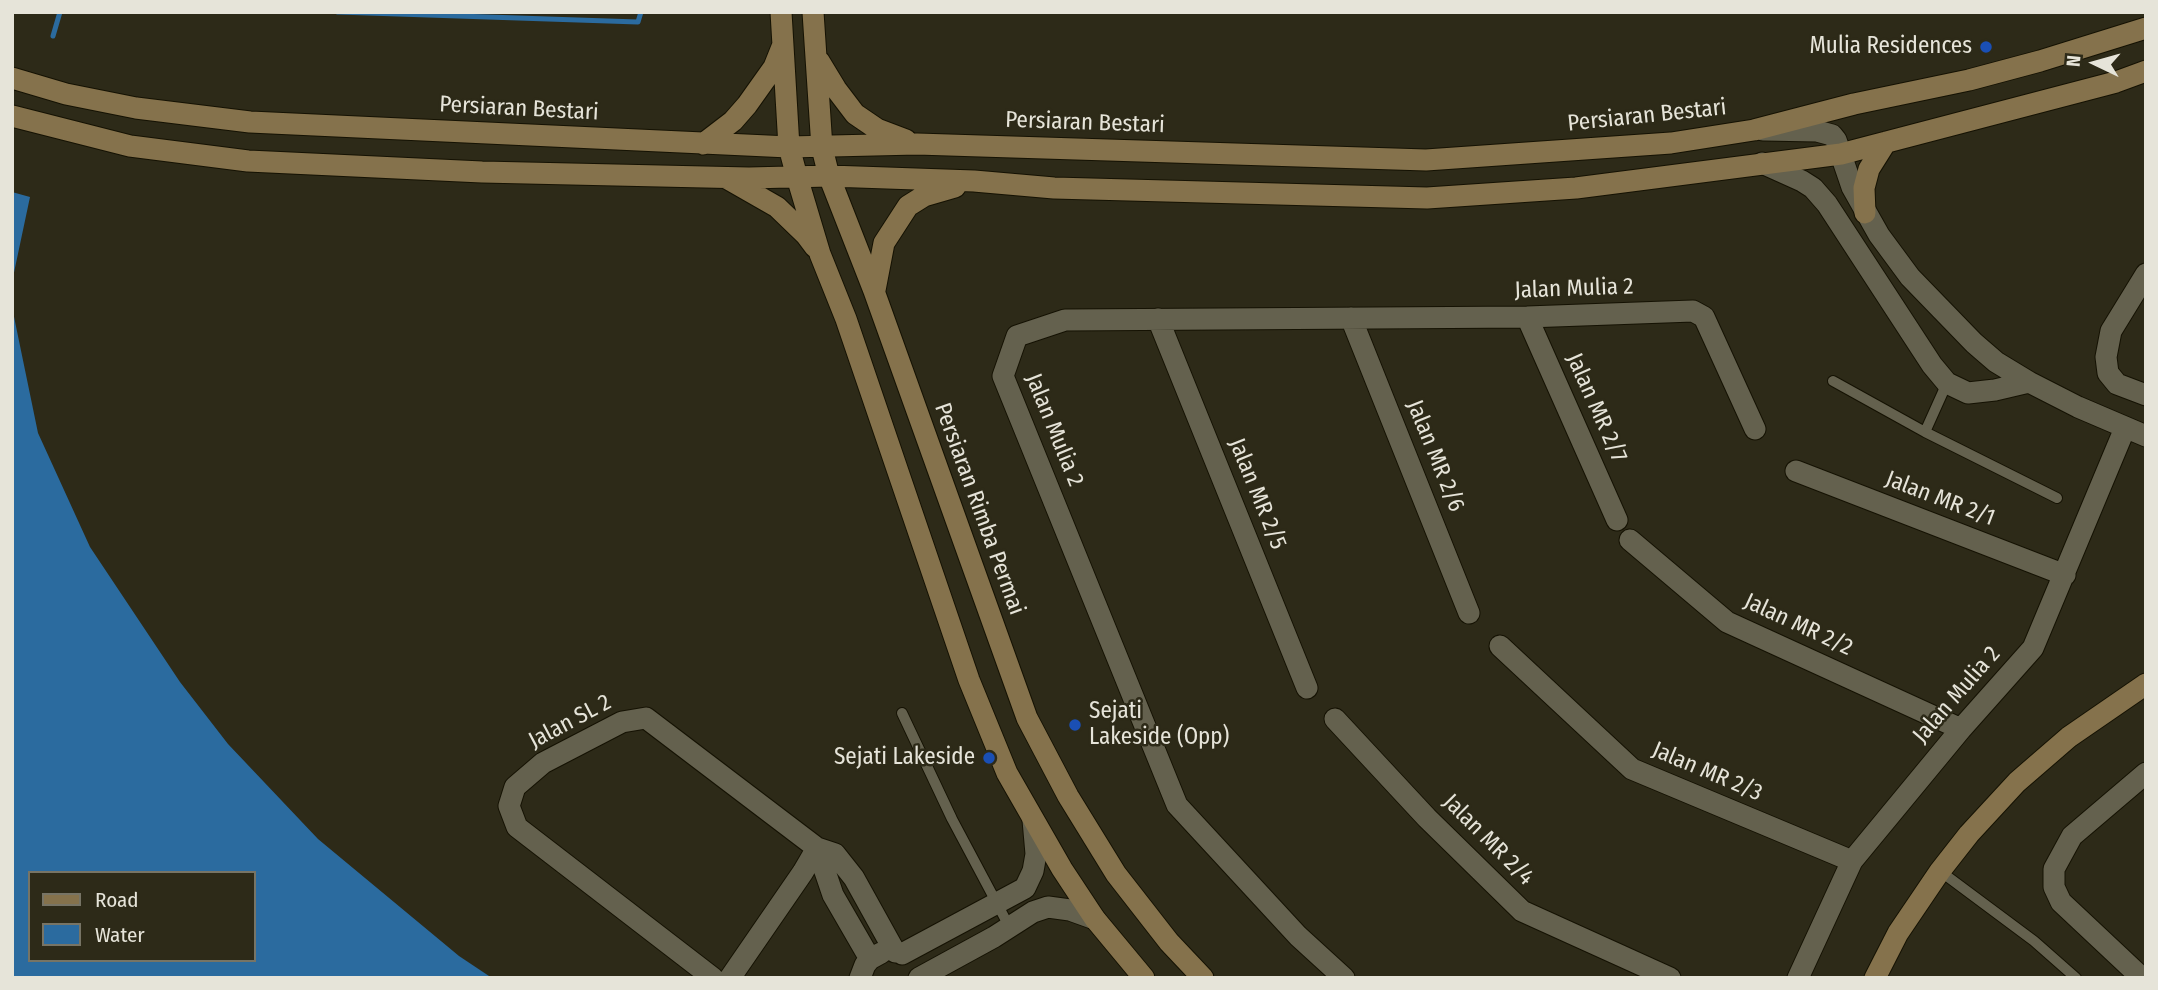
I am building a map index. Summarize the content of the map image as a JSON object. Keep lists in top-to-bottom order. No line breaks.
{"streets":{"main road":["Persiaran Bestari","Persiaran Rimba Permai"],"street":["Jalan Mulia 2","Jalan MR 2/7","Jalan MR 2/6","Jalan MR 2/5","Jalan MR 2/1","Jalan MR 2/2","Jalan SL 2","Jalan MR 2/3","Jalan MR 2/4"]},"crossings":[["Persiaran Bestari","Persiaran Rimba Permai"],["Jalan Mulia 2","Jalan MR 2/7"],["Jalan Mulia 2","Jalan MR 2/6"],["Jalan Mulia 2","Jalan MR 2/5"],["Jalan Mulia 2","Jalan MR 2/1"],["Jalan Mulia 2","Jalan MR 2/2"],["Jalan Mulia 2","Jalan MR 2/3"]],"places":["Mulia Residences","Sejati Lakeside (Opp)","Sejati Lakeside"],"legend":["Road","Water"],"north":"left"}
